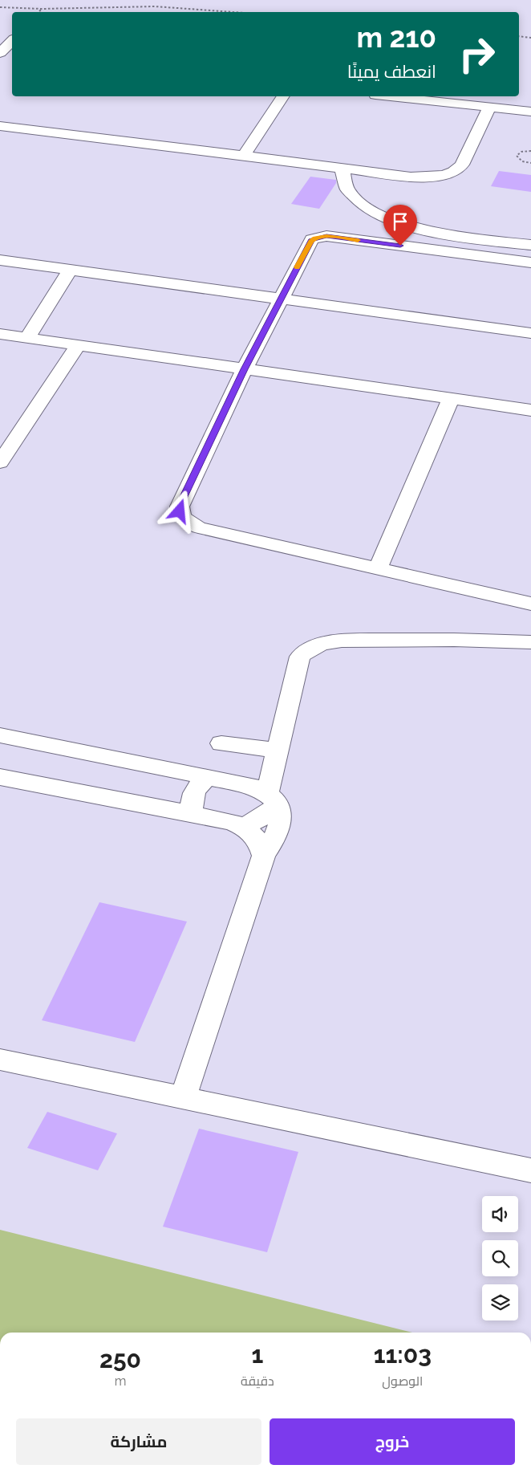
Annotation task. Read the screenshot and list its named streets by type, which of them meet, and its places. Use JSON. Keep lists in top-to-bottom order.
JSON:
{
  "page": {
    "turn": ["210 m", "انعطف يمينًا"],
    "eta": [
      "11:03",
      "الوصول",
      "1",
      "دقيقة",
      "250",
      "m"
    ],
    "buttons": ["خروج", "مشاركة"]
  }
}
